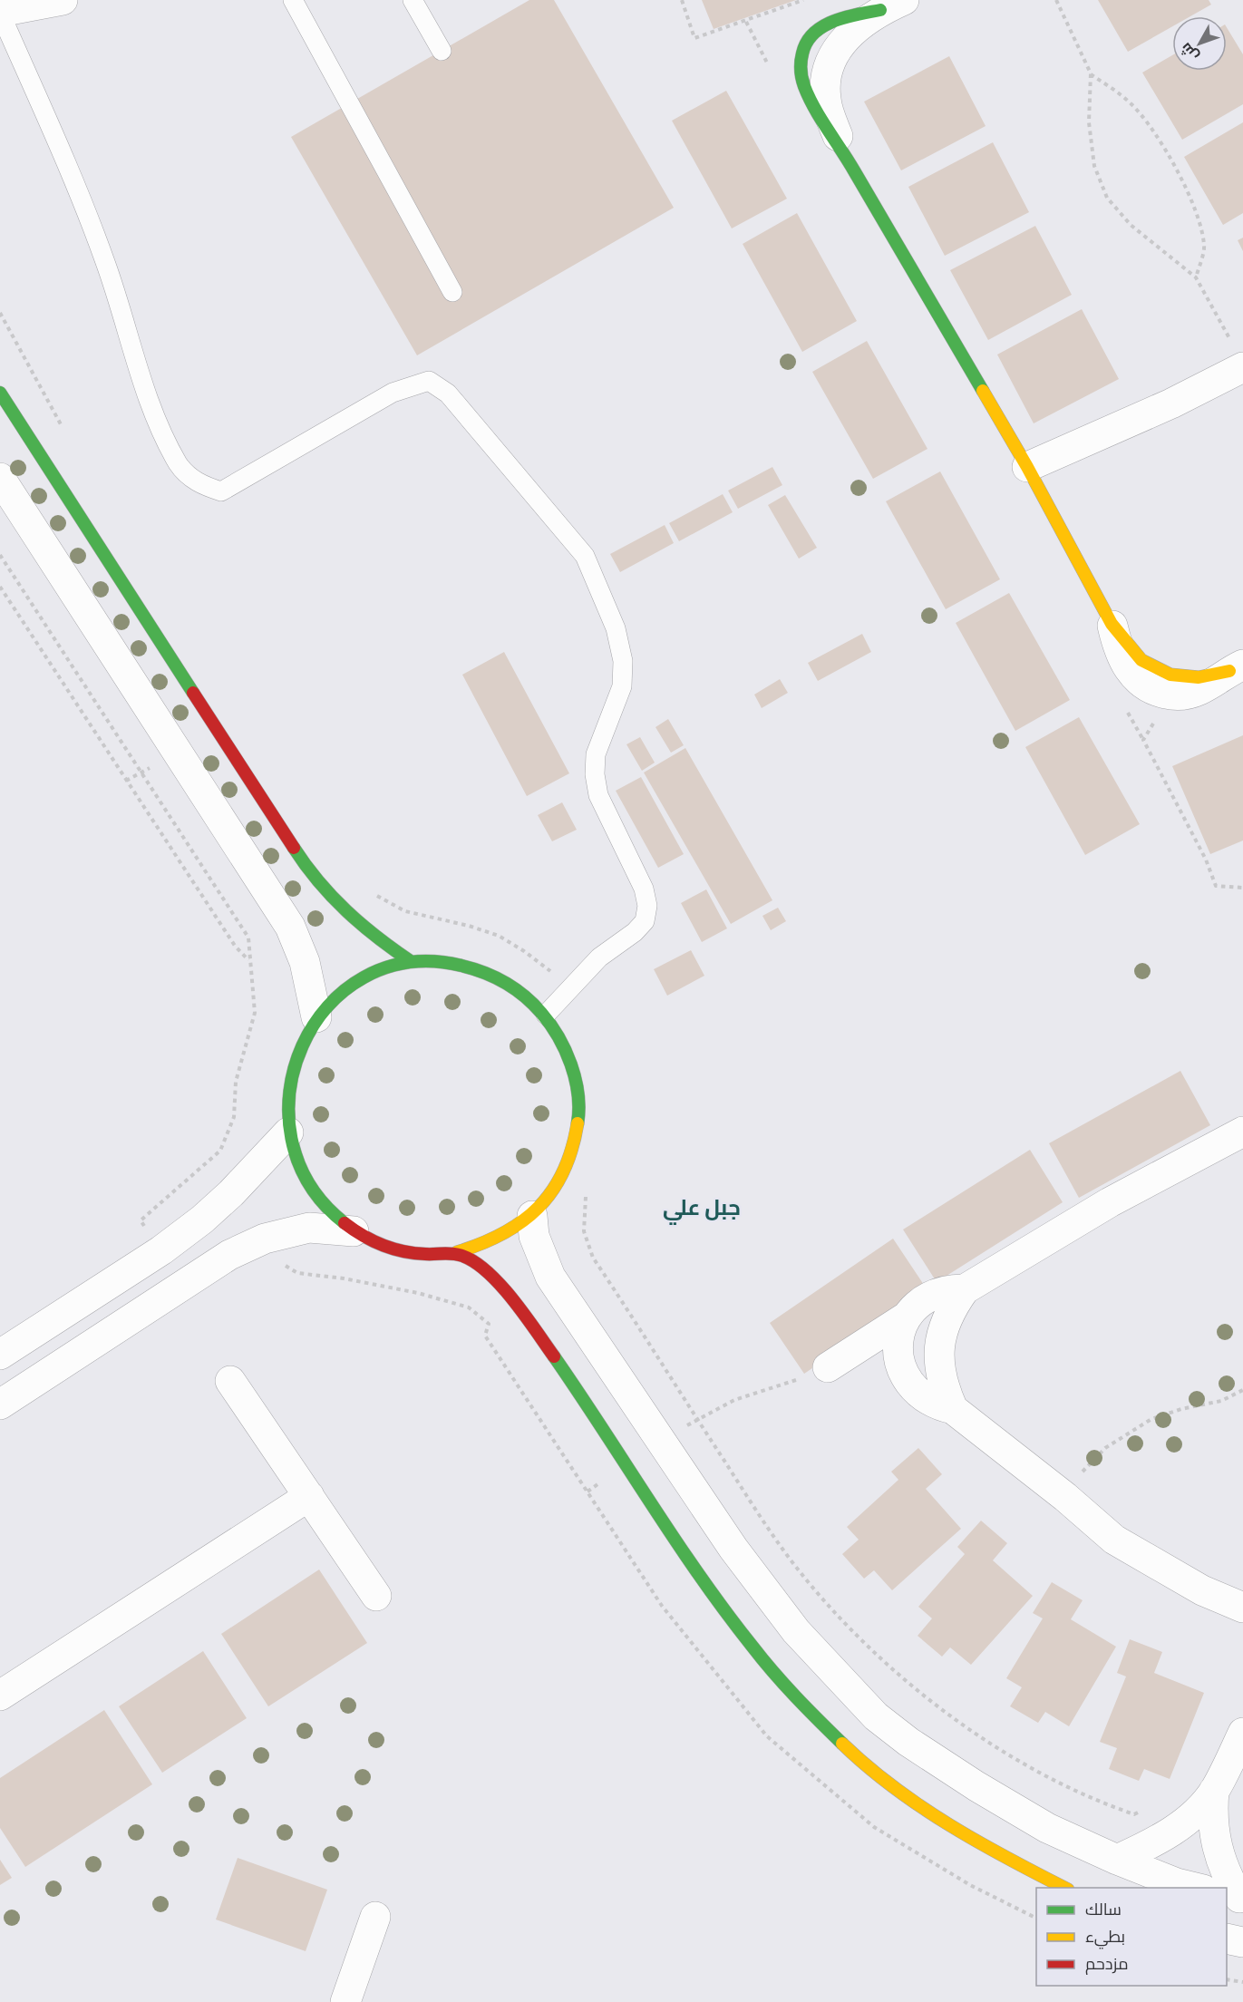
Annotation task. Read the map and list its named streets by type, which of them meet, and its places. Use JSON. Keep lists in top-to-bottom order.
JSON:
{
  "districts": ["جبل علي"],
  "legend": ["سالك", "بطيء", "مزدحم"],
  "north": "bottom left"
}
